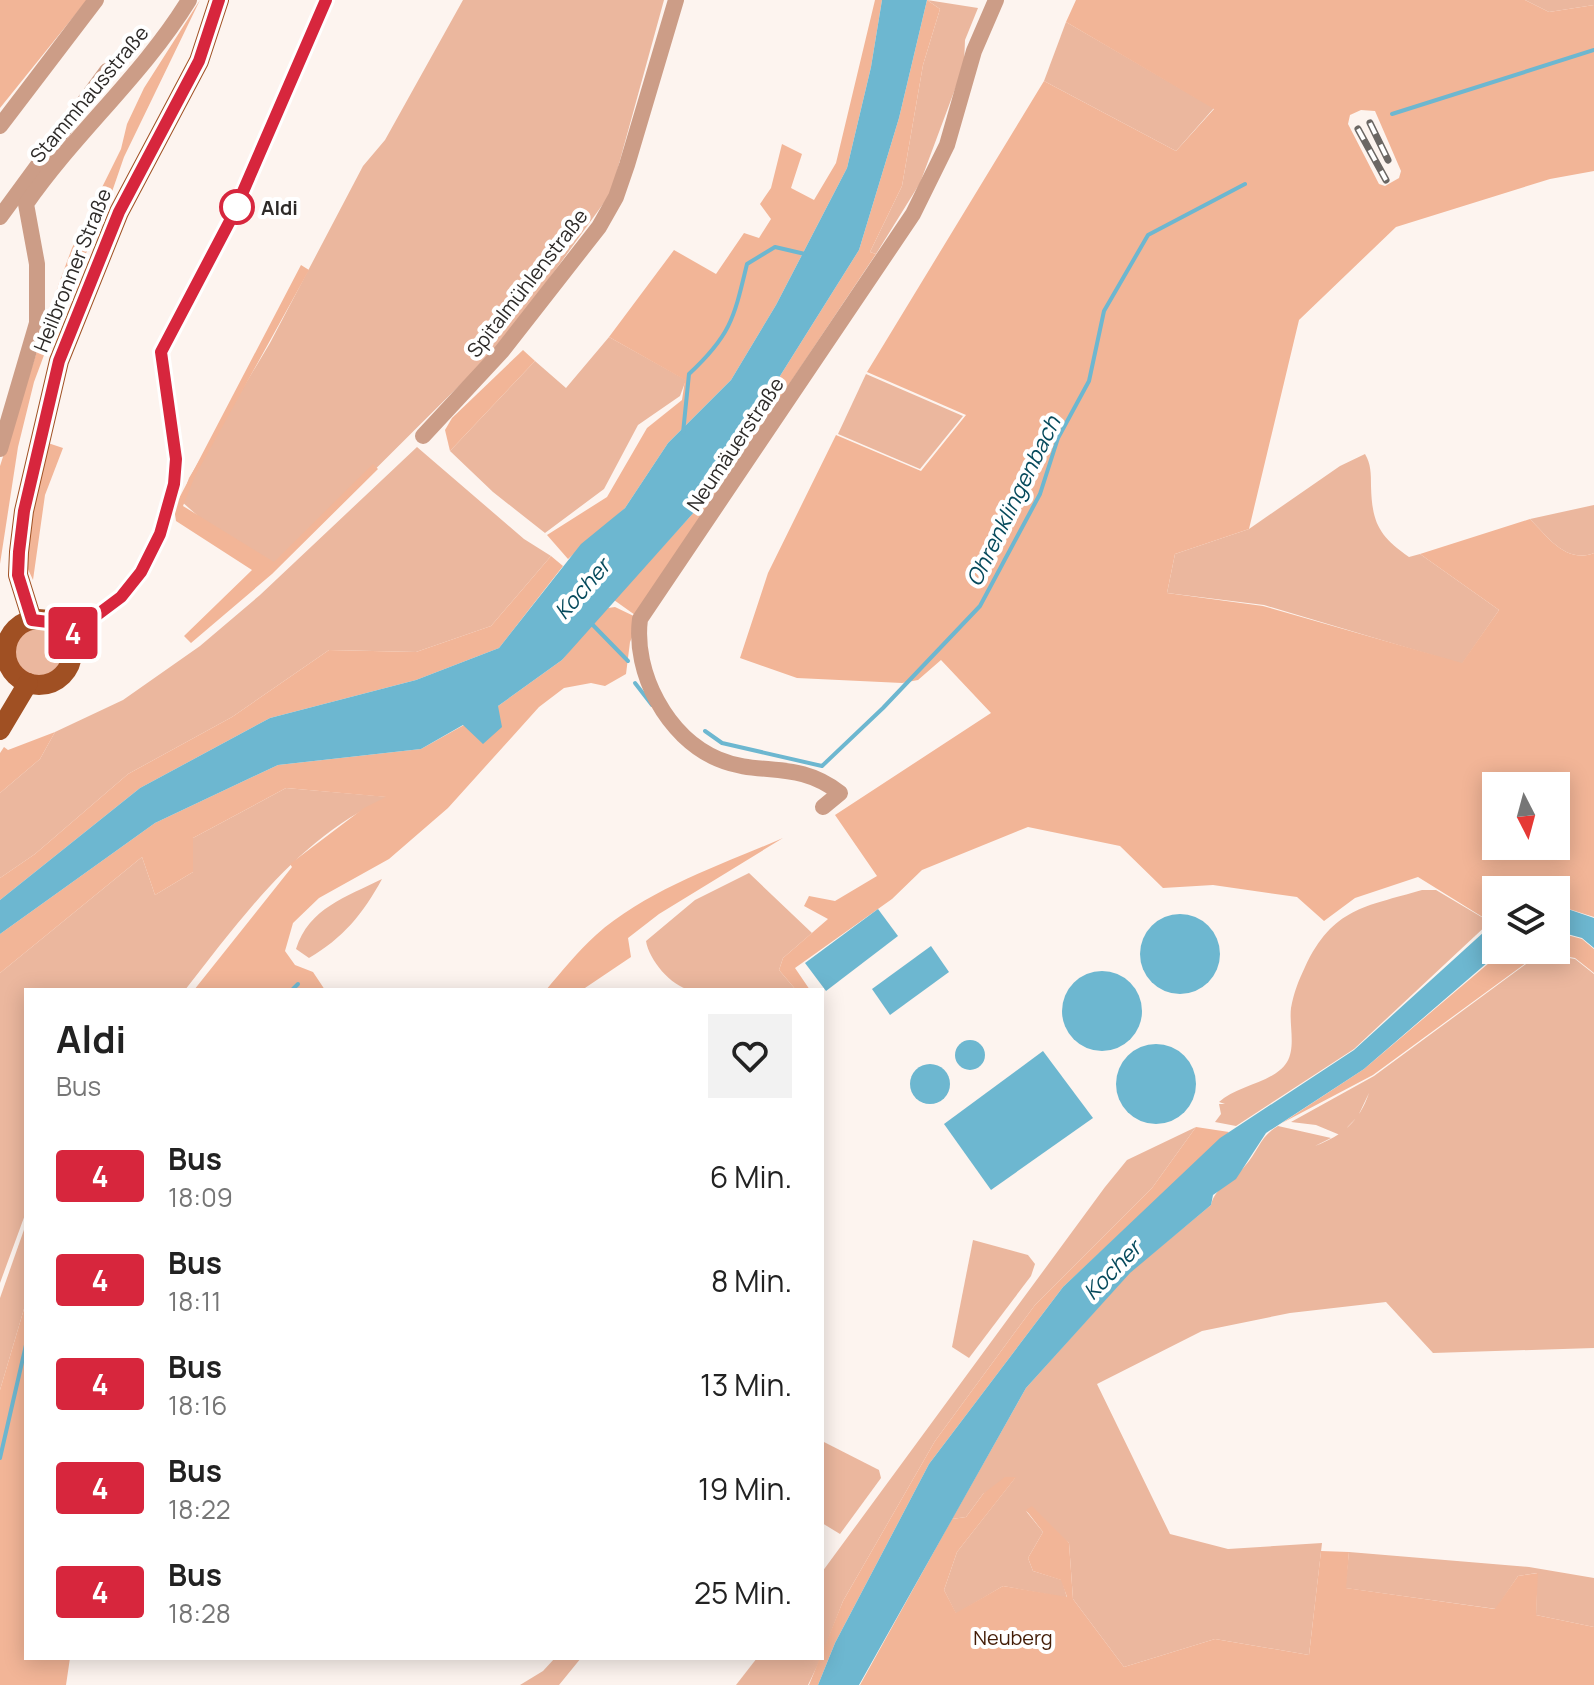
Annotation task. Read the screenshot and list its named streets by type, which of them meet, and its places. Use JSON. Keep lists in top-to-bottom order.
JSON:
{
  "streets": {
    "main road": ["Heilbronner Straße"],
    "street": ["Stammhausstraße", "Spitalmühlenstraße", "Neumäuerstraße"]
  },
  "water": ["Ohrenklingenbach", "Kocher"],
  "parks": ["Neuberg"],
  "places": ["Aldi"],
  "lines": ["bus line 4"],
  "north": "bottom",
  "page": {
    "on_map": "4",
    "heading": ["Aldi", "Bus"],
    "list": [
      {
        "mark": "4",
        "name": "Bus",
        "note": "18:09",
        "value": "6 Min."
      },
      {
        "mark": "4",
        "name": "Bus",
        "note": "18:11",
        "value": "8 Min."
      },
      {
        "mark": "4",
        "name": "Bus",
        "note": "18:16",
        "value": "13 Min."
      },
      {
        "mark": "4",
        "name": "Bus",
        "note": "18:22",
        "value": "19 Min."
      },
      {
        "mark": "4",
        "name": "Bus",
        "note": "18:28",
        "value": "25 Min."
      }
    ]
  }
}
